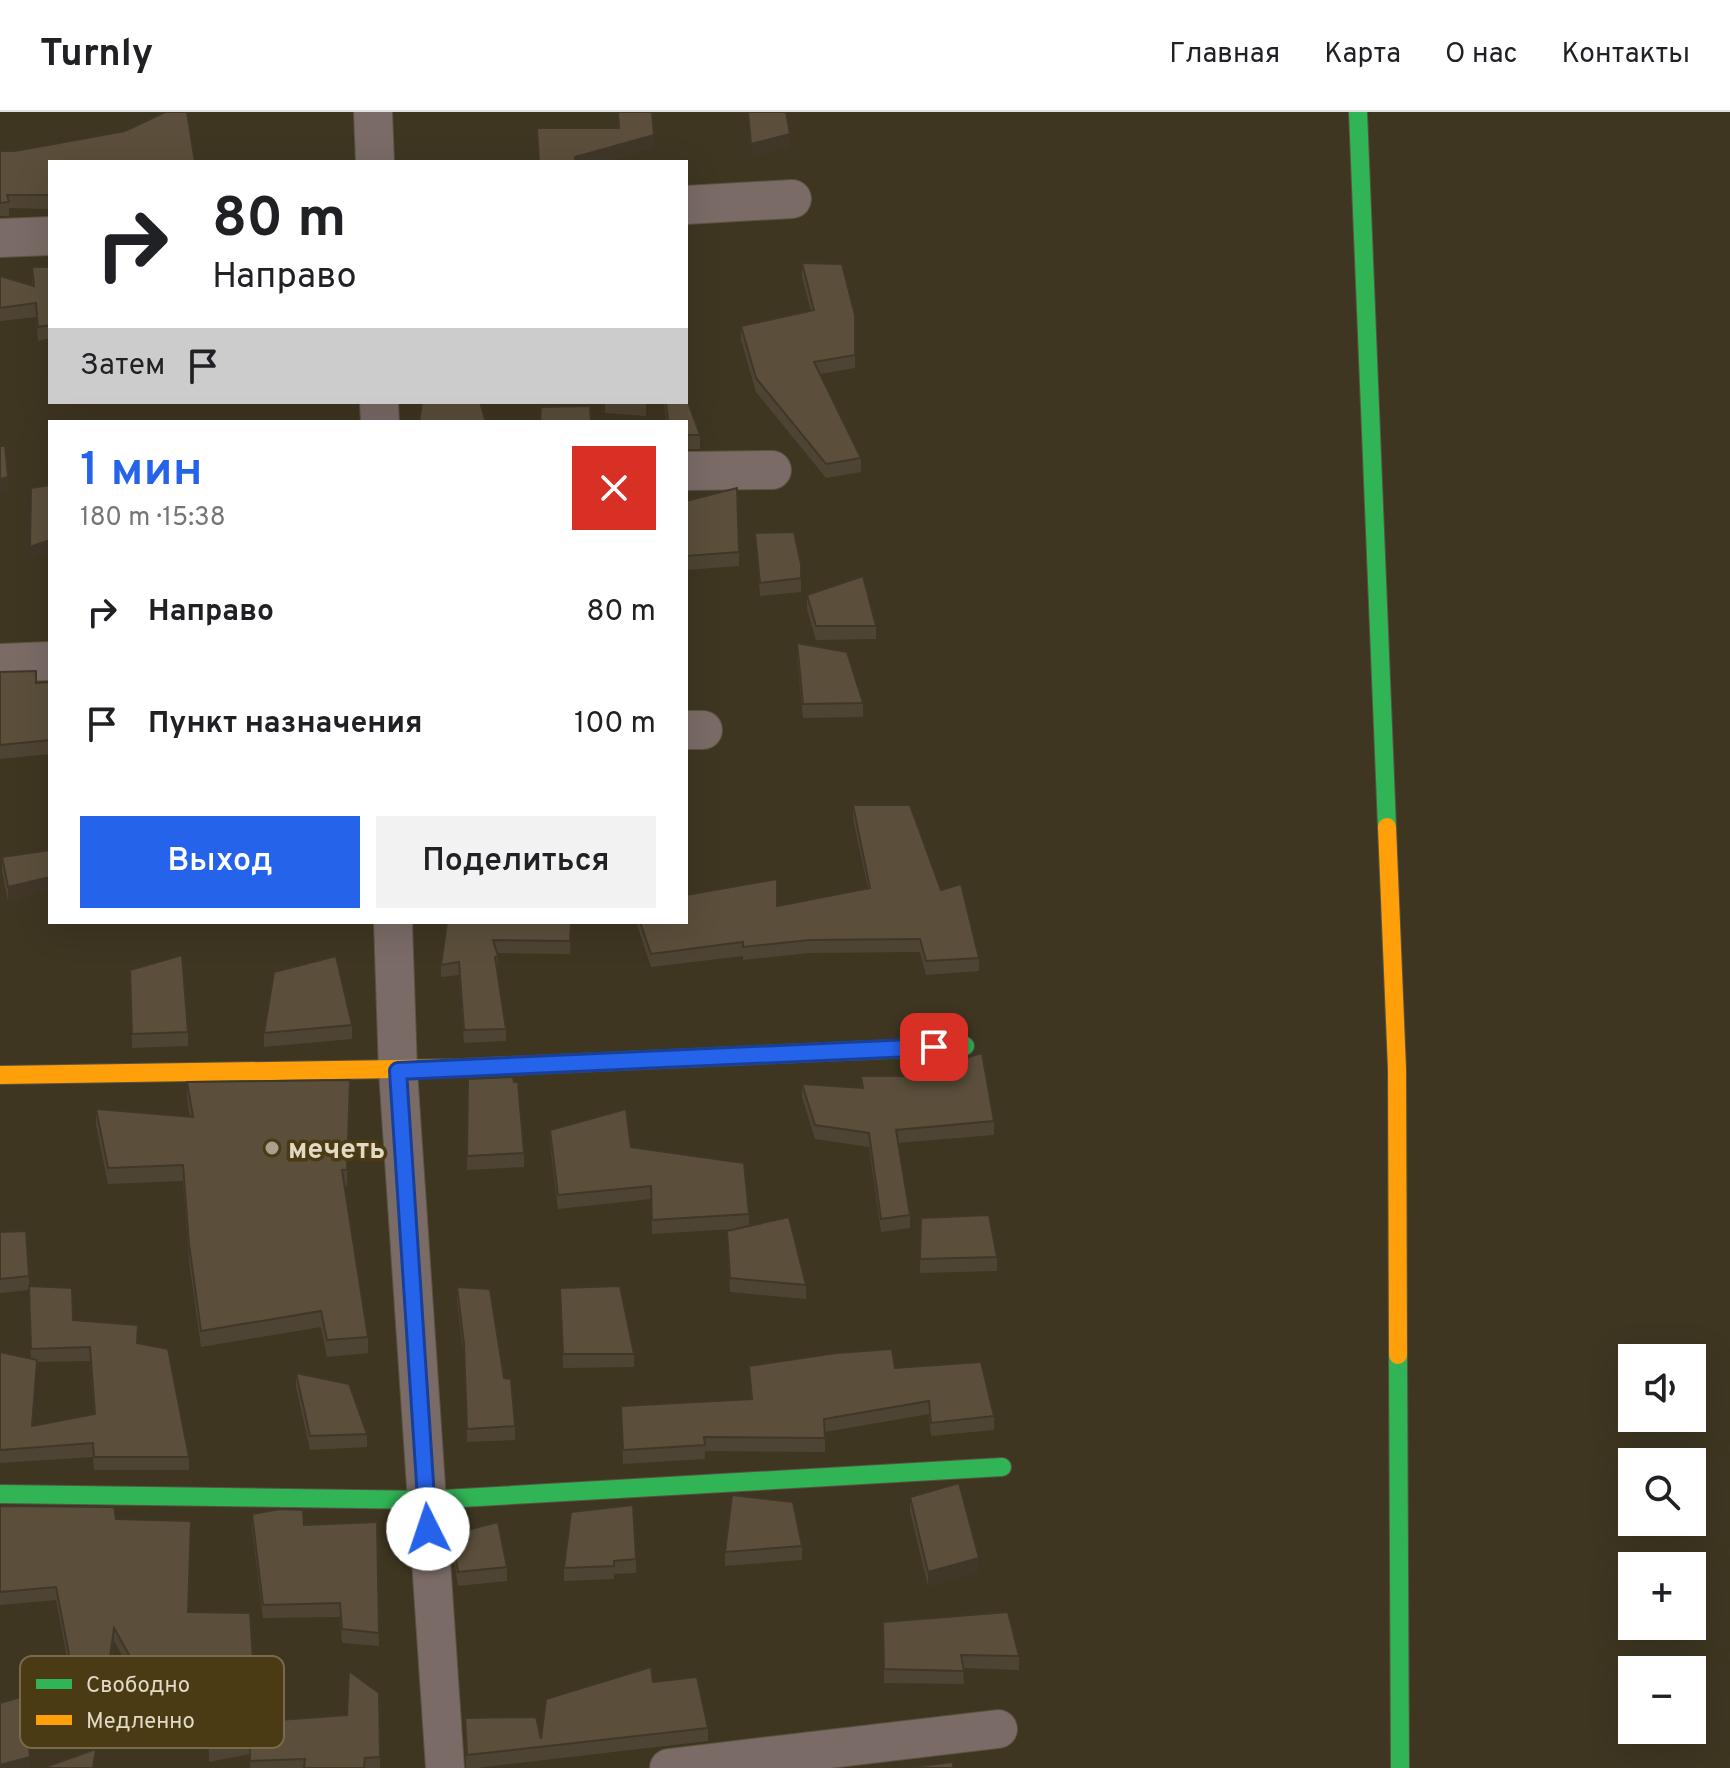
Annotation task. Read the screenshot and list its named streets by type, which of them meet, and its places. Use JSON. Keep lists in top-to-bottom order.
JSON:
{
  "places": ["мечеть"],
  "legend": ["Свободно", "Медленно"],
  "page": {
    "header": "Turnly",
    "nav": [
      "Главная",
      "Карта",
      "О нас",
      "Контакты"
    ],
    "turn": ["80 m", "Направо"],
    "then": "Затем",
    "heading": ["1 мин", "180 m · 15:38"],
    "list": [
      {
        "name": "Направо",
        "value": "80 m"
      },
      {
        "name": "Пункт назначения",
        "value": "100 m"
      }
    ],
    "buttons": ["Выход", "Поделиться"],
    "map_buttons": ["+", "−"]
  }
}
